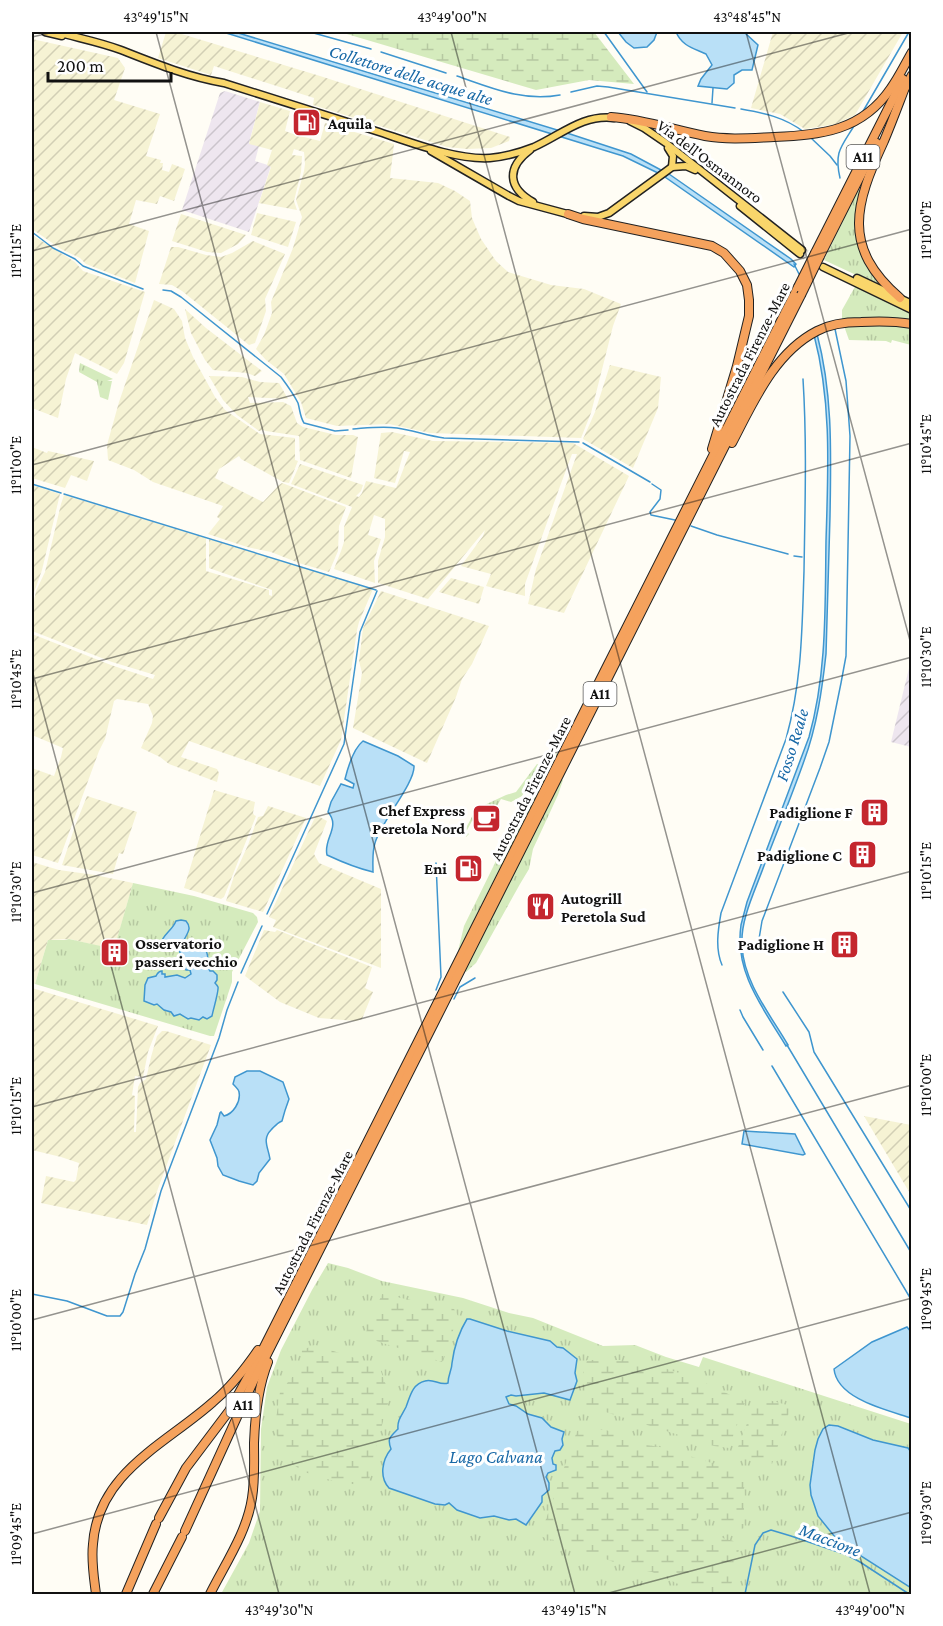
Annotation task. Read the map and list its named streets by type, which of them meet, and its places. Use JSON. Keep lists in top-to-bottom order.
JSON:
{
  "streets": {
    "highway": ["A11", "Autostrada Firenze-Mare"],
    "main road": ["Via dell'Osmannoro"]
  },
  "water": [
    "Collettore delle acque alte",
    "Fosso Reale",
    "Lago Calvana",
    "Maccione"
  ],
  "places": {
    "fuel station": ["Aquila", "Eni"],
    "building": [
      "Padiglione F",
      "Padiglione C",
      "Padiglione H",
      "Osservatorio passeri vecchio"
    ],
    "cafe": ["Chef Express Peretola Nord"],
    "restaurant": ["Autogrill Peretola Sud"]
  },
  "scale_bar": "200 m",
  "coordinates": [
    "43°49'15\"N",
    "43°49'00\"N",
    "43°48'45\"N",
    "11°11'00\"E",
    "11°11'15\"E",
    "11°10'45\"E",
    "11°10'30\"E",
    "11°10'15\"E",
    "11°10'00\"E",
    "11°09'45\"E",
    "11°09'30\"E",
    "43°49'30\"N"
  ]
}
